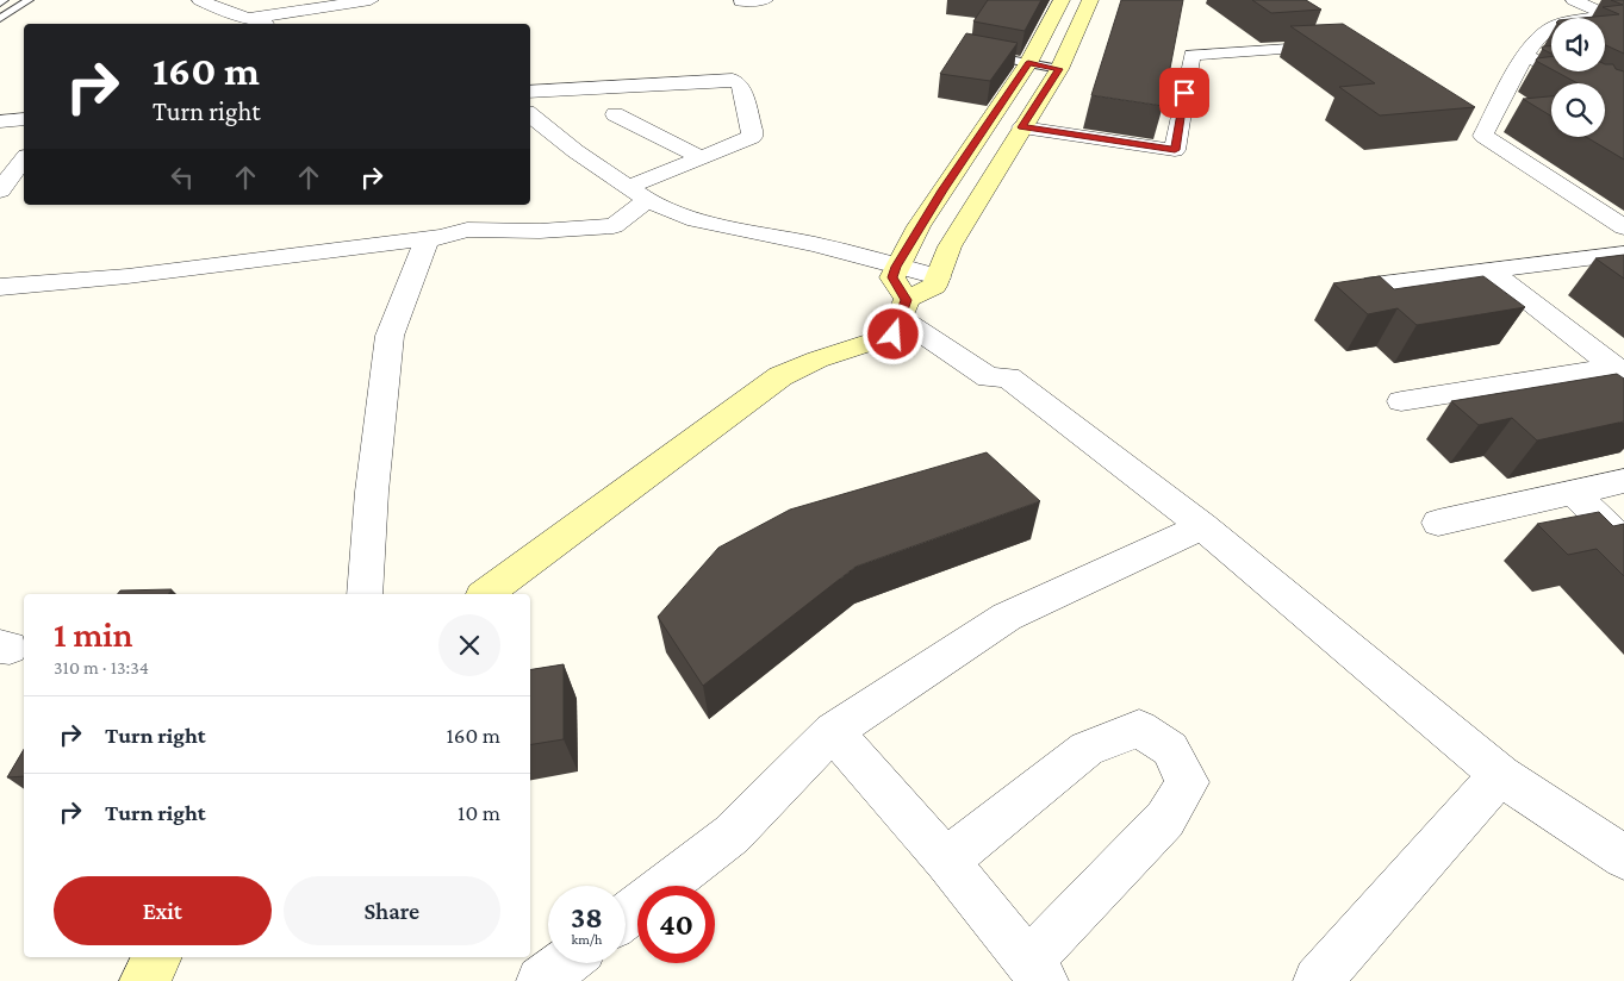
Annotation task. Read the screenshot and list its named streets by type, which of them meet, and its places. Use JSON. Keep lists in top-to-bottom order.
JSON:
{
  "page": {
    "turn": ["160 m", "Turn right"],
    "heading": ["1 min", "310 m · 13:34"],
    "list": [
      {
        "name": "Turn right",
        "value": "160 m"
      },
      {
        "name": "Turn right",
        "value": "10 m"
      }
    ],
    "buttons": ["Exit", "Share"],
    "speed": "38 km/h",
    "limit": "40"
  }
}
